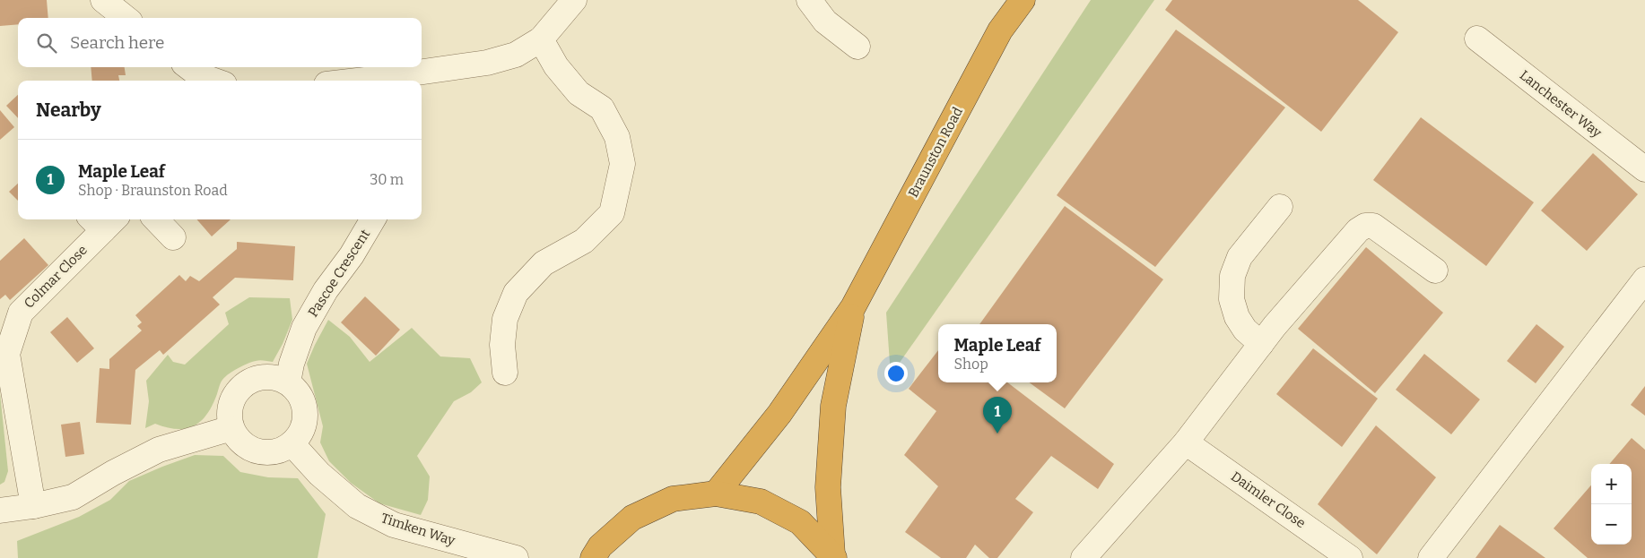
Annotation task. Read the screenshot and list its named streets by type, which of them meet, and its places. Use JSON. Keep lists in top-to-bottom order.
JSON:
{
  "streets": {
    "highway": ["Braunston Road"],
    "street": [
      "Lanchester Way",
      "Pascoe Crescent",
      "Colmar Close",
      "Daimler Close",
      "Timken Way"
    ]
  },
  "crossings": [
    ["Pascoe Crescent", "Timken Way"]
  ],
  "page": {
    "search": "Search here",
    "heading": "Nearby",
    "list": [
      {
        "mark": "1",
        "name": "Maple Leaf",
        "note": "Shop · Braunston Road",
        "value": "30 m"
      }
    ],
    "popup": ["Maple Leaf", "Shop"],
    "pins": "1",
    "map_buttons": ["+", "−"]
  }
}
